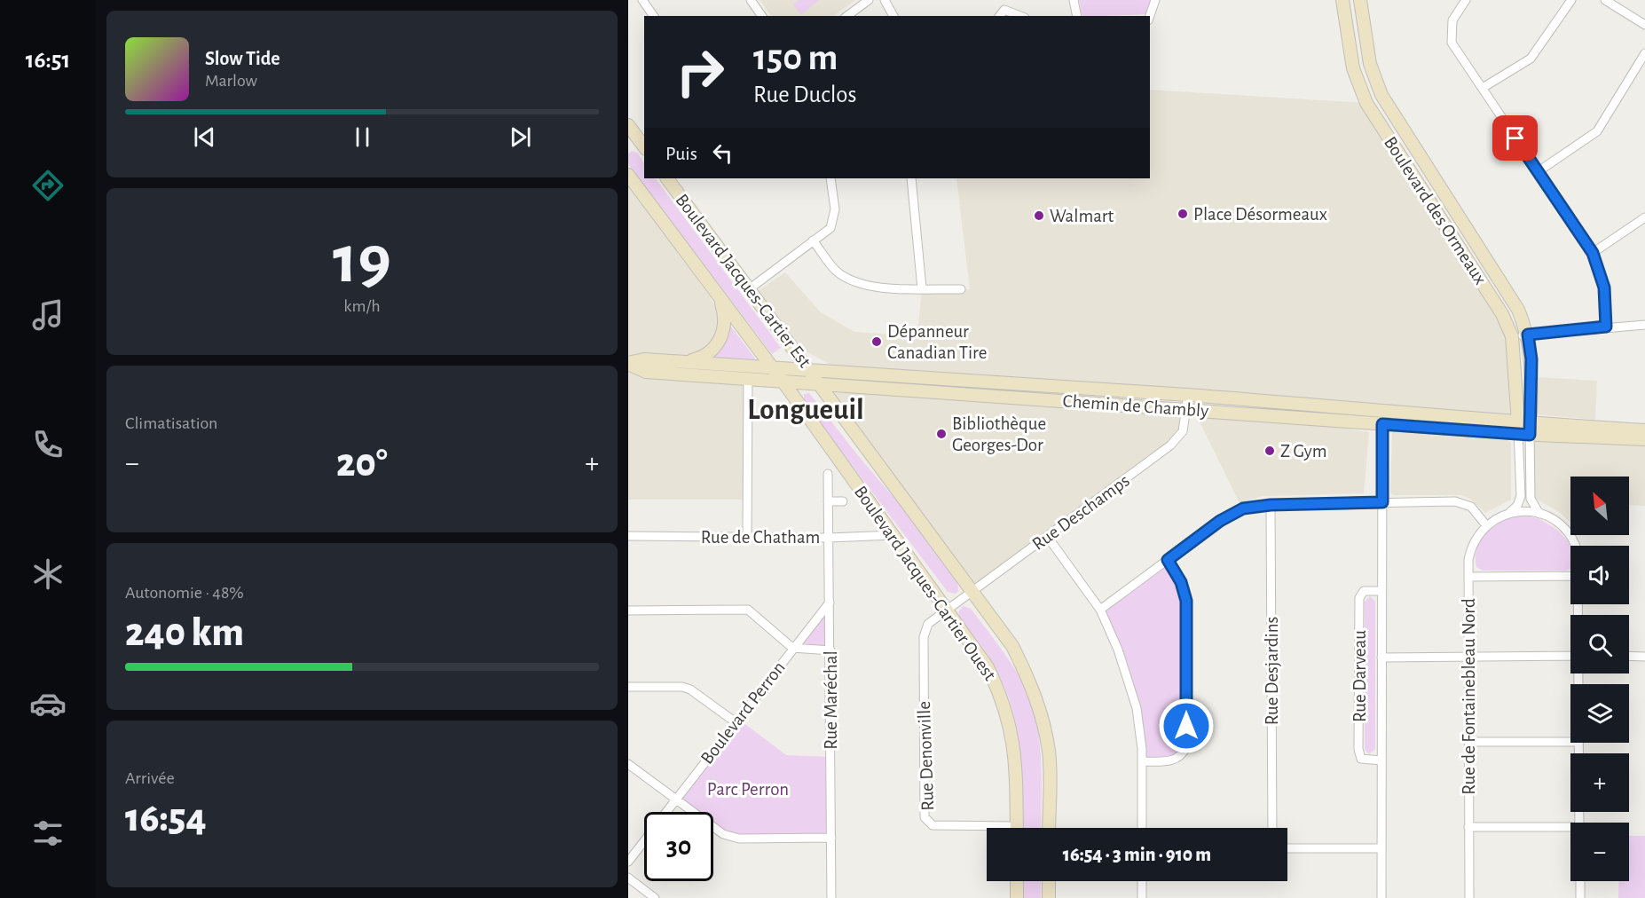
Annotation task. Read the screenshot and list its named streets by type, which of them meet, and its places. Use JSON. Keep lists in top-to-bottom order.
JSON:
{
  "streets": {
    "main road": [
      "Boulevard des Ormeaux",
      "Boulevard Jacques-Cartier Est",
      "Chemin de Chambly",
      "Boulevard Jacques-Cartier Ouest"
    ],
    "street": [
      "Rue Deschamps",
      "Rue de Chatham",
      "Rue Desjardins",
      "Rue Darveau",
      "Rue de Fontainebleau Nord",
      "Rue Maréchal",
      "Boulevard Perron",
      "Rue Denonville"
    ]
  },
  "crossings": [
    ["Boulevard des Ormeaux", "Chemin de Chambly"],
    ["Boulevard Jacques-Cartier Est", "Chemin de Chambly"],
    ["Boulevard Jacques-Cartier Est", "Boulevard Jacques-Cartier Ouest"],
    ["Chemin de Chambly", "Rue Deschamps"],
    ["Chemin de Chambly", "Boulevard Jacques-Cartier Ouest"],
    ["Chemin de Chambly", "Rue Darveau"],
    ["Rue Deschamps", "Boulevard Jacques-Cartier Ouest"],
    ["Rue Deschamps", "Rue Denonville"],
    ["Rue de Chatham", "Boulevard Jacques-Cartier Ouest"],
    ["Rue de Chatham", "Rue Maréchal"],
    ["Boulevard Jacques-Cartier Ouest", "Rue Denonville"],
    ["Rue Maréchal", "Boulevard Perron"]
  ],
  "districts": ["Longueuil"],
  "parks": ["Parc Perron"],
  "places": [
    "Place Désormeaux",
    "Walmart",
    "Dépanneur Canadian Tire",
    "Bibliothèque Georges-Dor",
    "Z Gym"
  ],
  "north": "top left",
  "page": {
    "tabs": "16:51",
    "turn": ["150 m", "Rue Duclos"],
    "song": ["Slow Tide", "Marlow"],
    "then": "Puis",
    "tile": [
      ["19", "km/h"],
      "Climatisation",
      ["Autonomie · 48%", "240 km"],
      ["Arrivée", "16:54"]
    ],
    "heat": ["−", "20°", "+"],
    "map_buttons": ["+", "−"],
    "limit": "30",
    "trip": "16:54 · 3 min · 910 m"
  }
}
